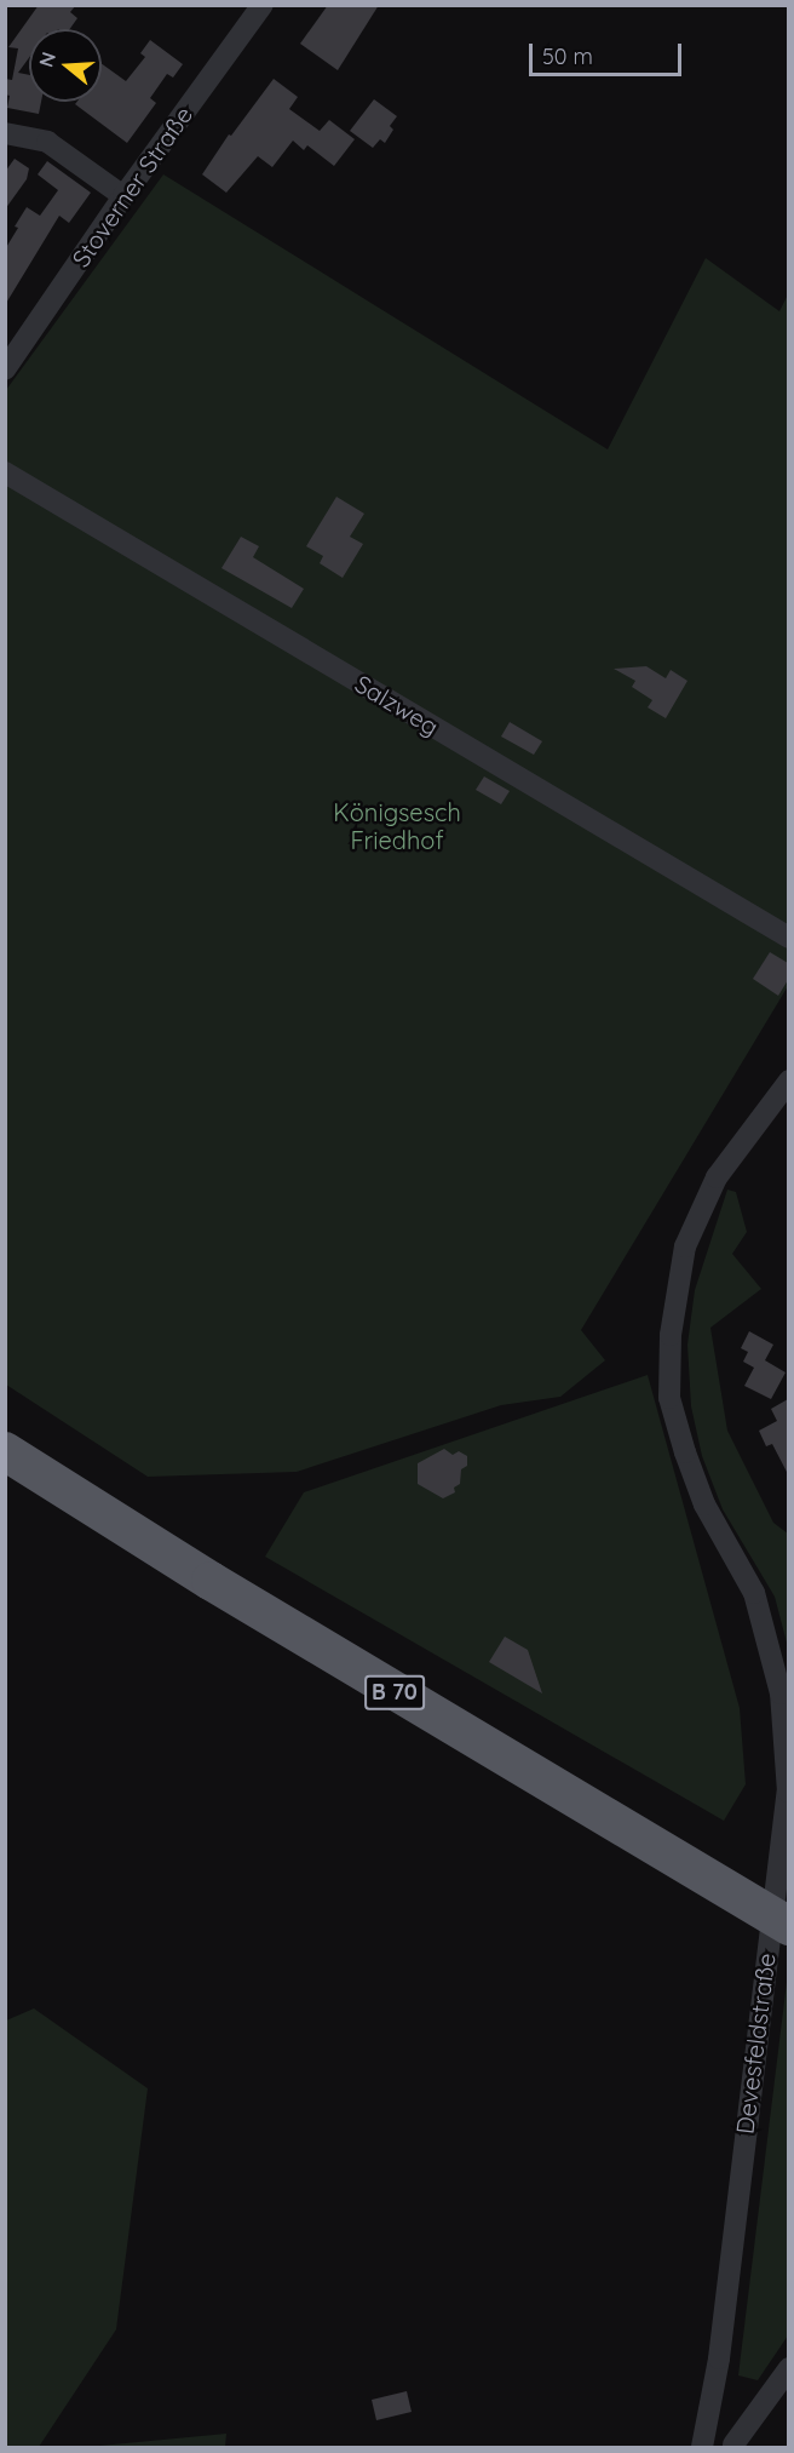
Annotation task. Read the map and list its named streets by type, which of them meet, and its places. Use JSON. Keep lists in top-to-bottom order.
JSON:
{
  "streets": {
    "highway": ["B 70"],
    "street": ["Stoverner Straße", "Salzweg", "Devesfeldstraße"]
  },
  "parks": ["Königsesch Friedhof"],
  "scale_bar": "50 m",
  "north": "left"
}
